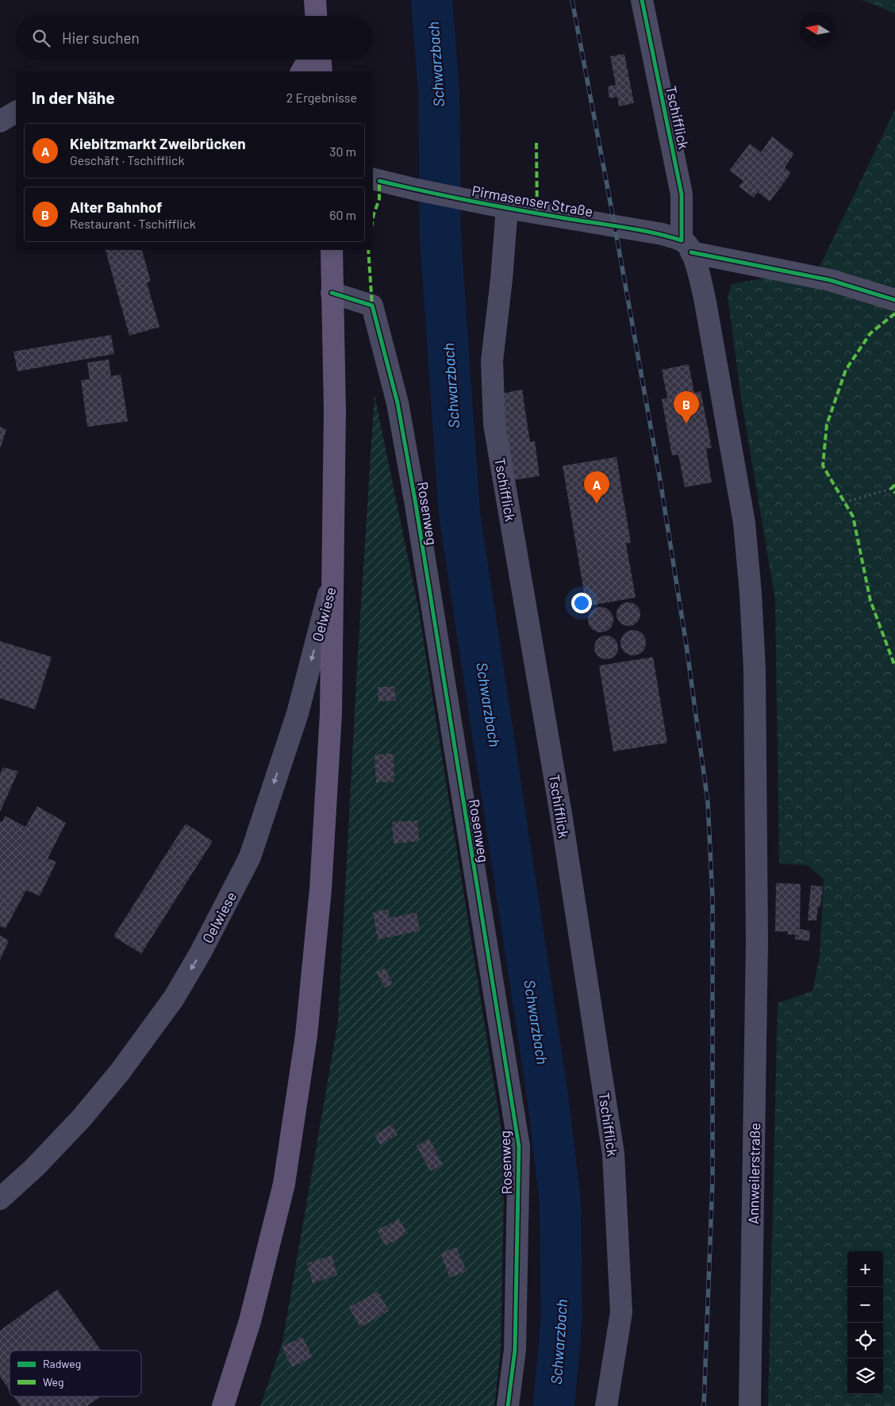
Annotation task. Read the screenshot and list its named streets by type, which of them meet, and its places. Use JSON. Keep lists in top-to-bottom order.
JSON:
{
  "streets": {
    "street": [
      "Tschifflick",
      "Pirmasenser Straße",
      "Rosenweg",
      "Oelwiese",
      "Annweilerstraße"
    ]
  },
  "crossings": [
    ["Tschifflick", "Pirmasenser Straße"],
    ["Tschifflick", "Annweilerstraße"]
  ],
  "one_way": ["Oelwiese"],
  "water": ["Schwarzbach"],
  "legend": ["Radweg", "Weg"],
  "north": "left",
  "page": {
    "search": "Hier suchen",
    "heading": ["In der Nähe", "2 Ergebnisse"],
    "list": [
      {
        "mark": "A",
        "name": "Kiebitzmarkt Zweibrücken",
        "note": "Geschäft · Tschifflick",
        "value": "30 m"
      },
      {
        "mark": "B",
        "name": "Alter Bahnhof",
        "note": "Restaurant · Tschifflick",
        "value": "60 m"
      }
    ],
    "pins": ["B", "A"],
    "map_buttons": ["+", "−"]
  }
}
